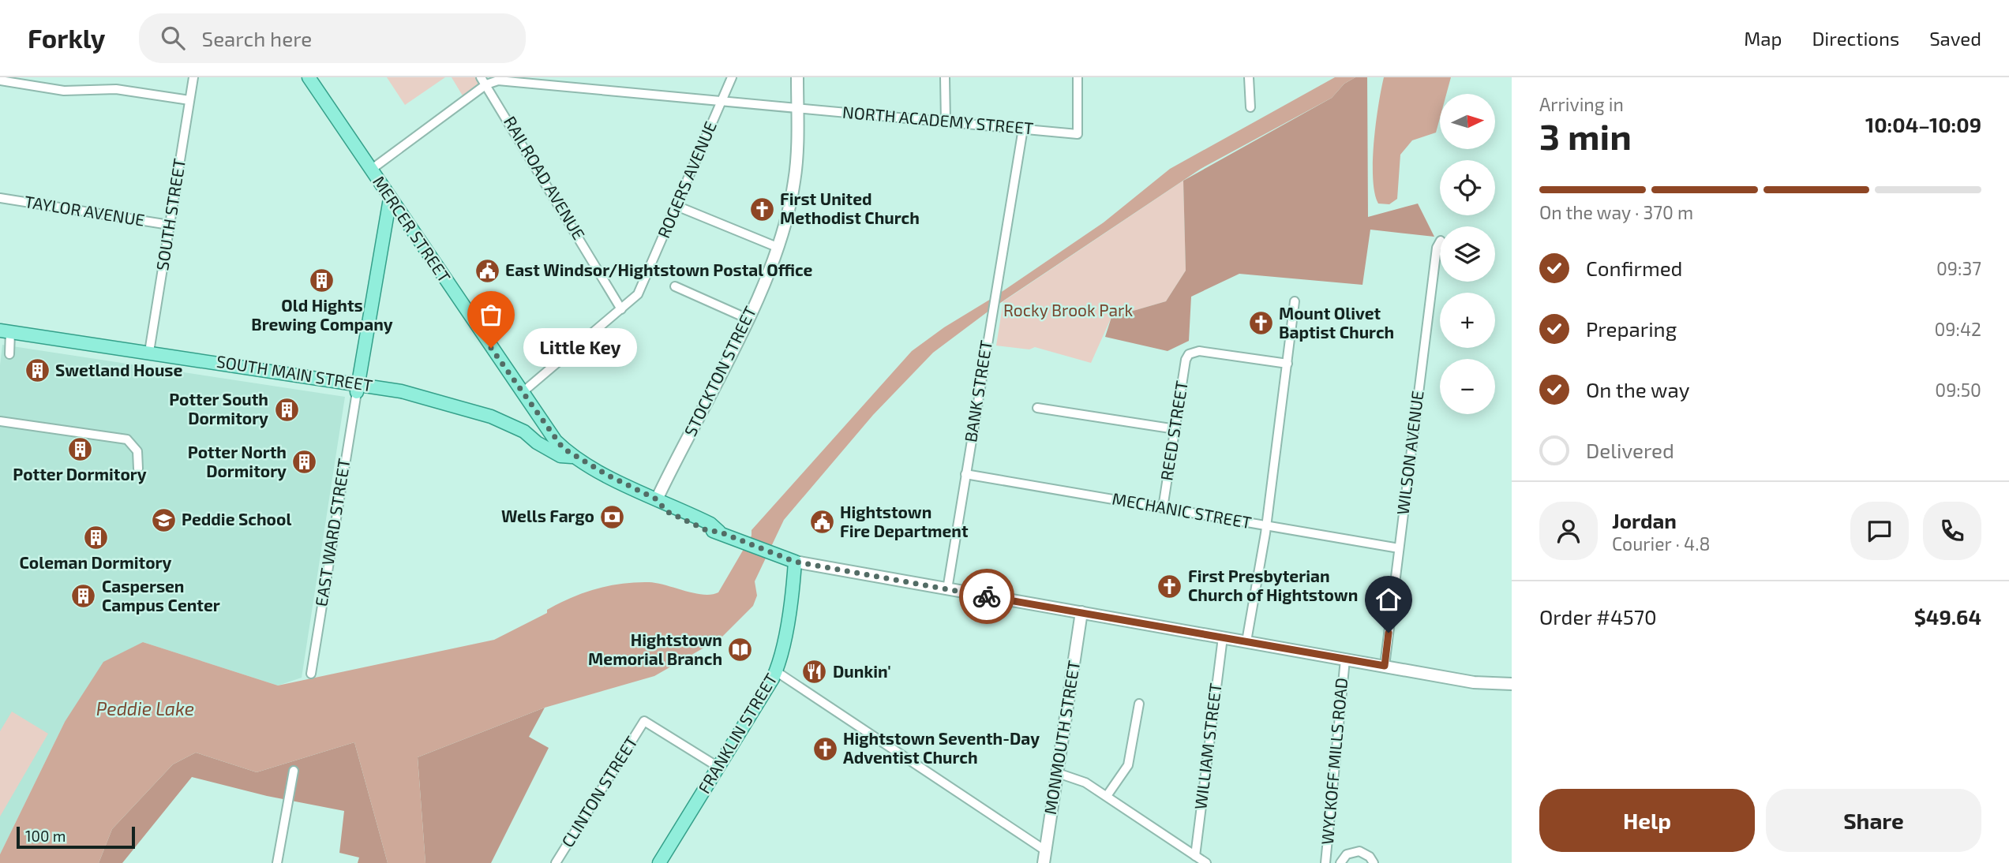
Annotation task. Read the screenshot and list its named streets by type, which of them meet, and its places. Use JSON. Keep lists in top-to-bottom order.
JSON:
{
  "streets": {
    "main road": ["MERCER STREET", "SOUTH MAIN STREET", "FRANKLIN STREET"],
    "street": [
      "NORTH ACADEMY STREET",
      "RAILROAD AVENUE",
      "ROGERS AVENUE",
      "TAYLOR AVENUE",
      "SOUTH STREET",
      "STOCKTON STREET",
      "BANK STREET",
      "REED STREET",
      "WILSON AVENUE",
      "MECHANIC STREET",
      "EAST WARD STREET",
      "MONMOUTH STREET",
      "WILLIAM STREET",
      "WYCKOFF MILLS ROAD",
      "CLINTON STREET"
    ]
  },
  "crossings": [
    ["NORTH ACADEMY STREET", "RAILROAD AVENUE"],
    ["NORTH ACADEMY STREET", "ROGERS AVENUE"],
    ["NORTH ACADEMY STREET", "STOCKTON STREET"],
    ["NORTH ACADEMY STREET", "BANK STREET"],
    ["RAILROAD AVENUE", "ROGERS AVENUE"],
    ["ROGERS AVENUE", "MERCER STREET"],
    ["TAYLOR AVENUE", "SOUTH STREET"],
    ["SOUTH STREET", "SOUTH MAIN STREET"],
    ["MERCER STREET", "SOUTH MAIN STREET"],
    ["SOUTH MAIN STREET", "EAST WARD STREET"],
    ["BANK STREET", "MECHANIC STREET"],
    ["REED STREET", "MECHANIC STREET"],
    ["WILSON AVENUE", "MECHANIC STREET"],
    ["FRANKLIN STREET", "CLINTON STREET"]
  ],
  "water": ["Peddie Lake"],
  "parks": ["Rocky Brook Park"],
  "places": {
    "church": [
      "First United Methodist Church",
      "Mount Olivet Baptist Church",
      "First Presbyterian Church of Hightstown",
      "Hightstown Seventh-Day Adventist Church"
    ],
    "public building": ["East Windsor/Hightstown Postal Office", "Hightstown Fire Department"],
    "building": [
      "Old Hights Brewing Company",
      "Swetland House",
      "Potter South Dormitory",
      "Potter Dormitory",
      "Potter North Dormitory",
      "Coleman Dormitory",
      "Caspersen Campus Center"
    ],
    "other": ["Little Key"],
    "bank": ["Wells Fargo"],
    "school or university": ["Peddie School"],
    "library": ["Hightstown Memorial Branch"],
    "restaurant": ["Dunkin'"]
  },
  "scale_bar": "100 m",
  "north": "right",
  "page": {
    "header": "Forkly",
    "search": "Search here",
    "nav": ["Map", "Directions", "Saved"],
    "heading": ["3 min", "Arriving in", "10:04–10:09"],
    "panel": [
      "Jordan",
      "Courier · 4.8",
      "Order #4570",
      "$49.64"
    ],
    "map_buttons": ["+", "−"],
    "bar": "On the way · 370 m",
    "list": [
      ["Confirmed", "09:37"],
      ["Preparing", "09:42"],
      ["On the way", "09:50"],
      "Delivered"
    ],
    "bubble": "Little Key",
    "buttons": ["Help", "Share"],
    "scale": "100 m"
  }
}
